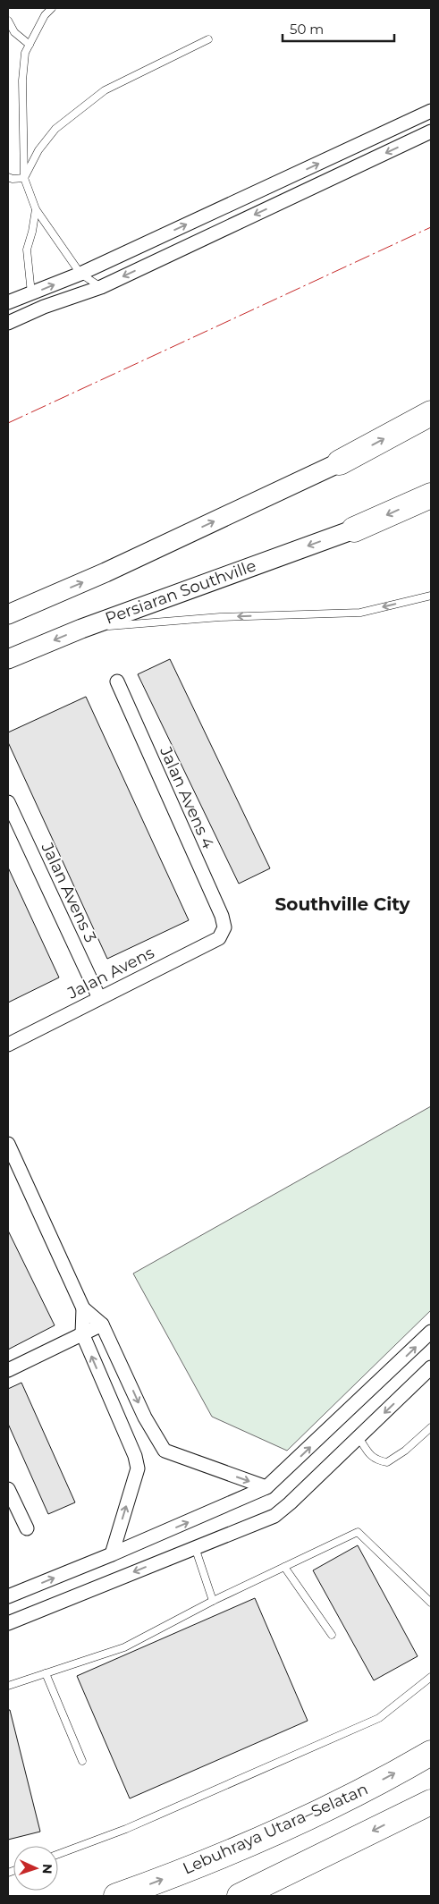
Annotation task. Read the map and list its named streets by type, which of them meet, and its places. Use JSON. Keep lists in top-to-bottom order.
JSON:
{
  "streets": {
    "highway": ["Lebuhraya Utara–Selatan"],
    "main road": ["Persiaran Southville"],
    "street": ["Jalan Avens 4", "Jalan Avens 3", "Jalan Avens"]
  },
  "crossings": [
    ["Jalan Avens 4", "Jalan Avens"],
    ["Jalan Avens 3", "Jalan Avens"]
  ],
  "districts": ["Southville City"],
  "scale_bar": "50 m",
  "north": "right"
}
